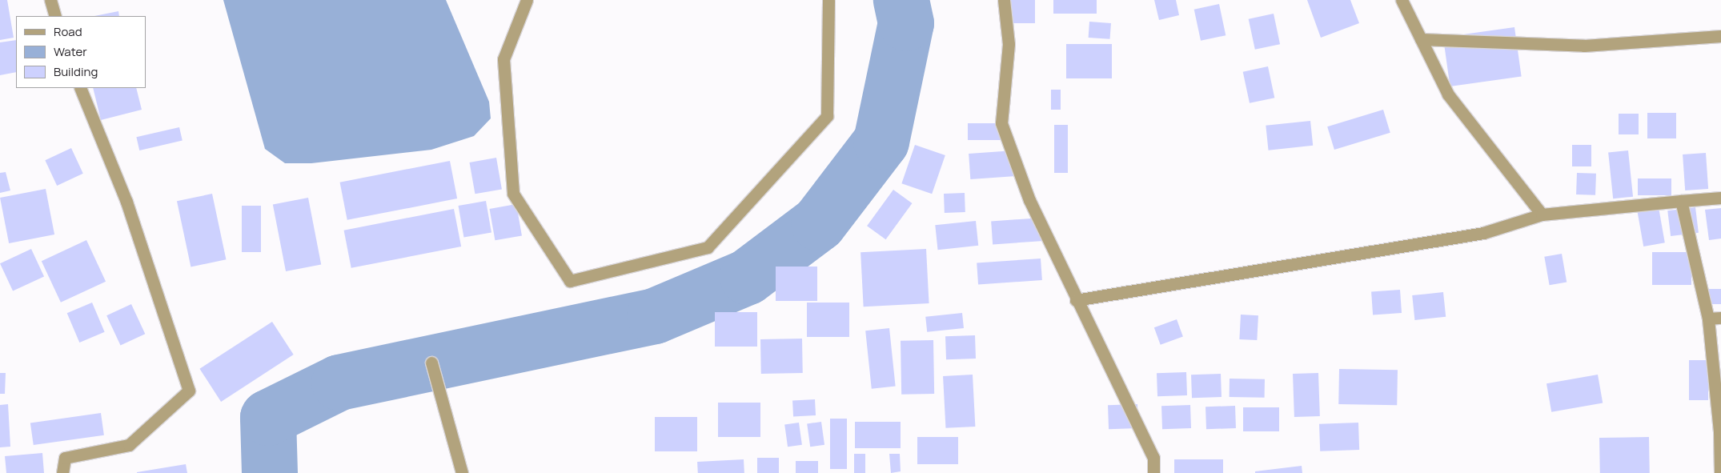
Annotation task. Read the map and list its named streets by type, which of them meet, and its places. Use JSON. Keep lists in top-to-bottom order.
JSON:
{
  "legend": ["Road", "Water", "Building"]
}
